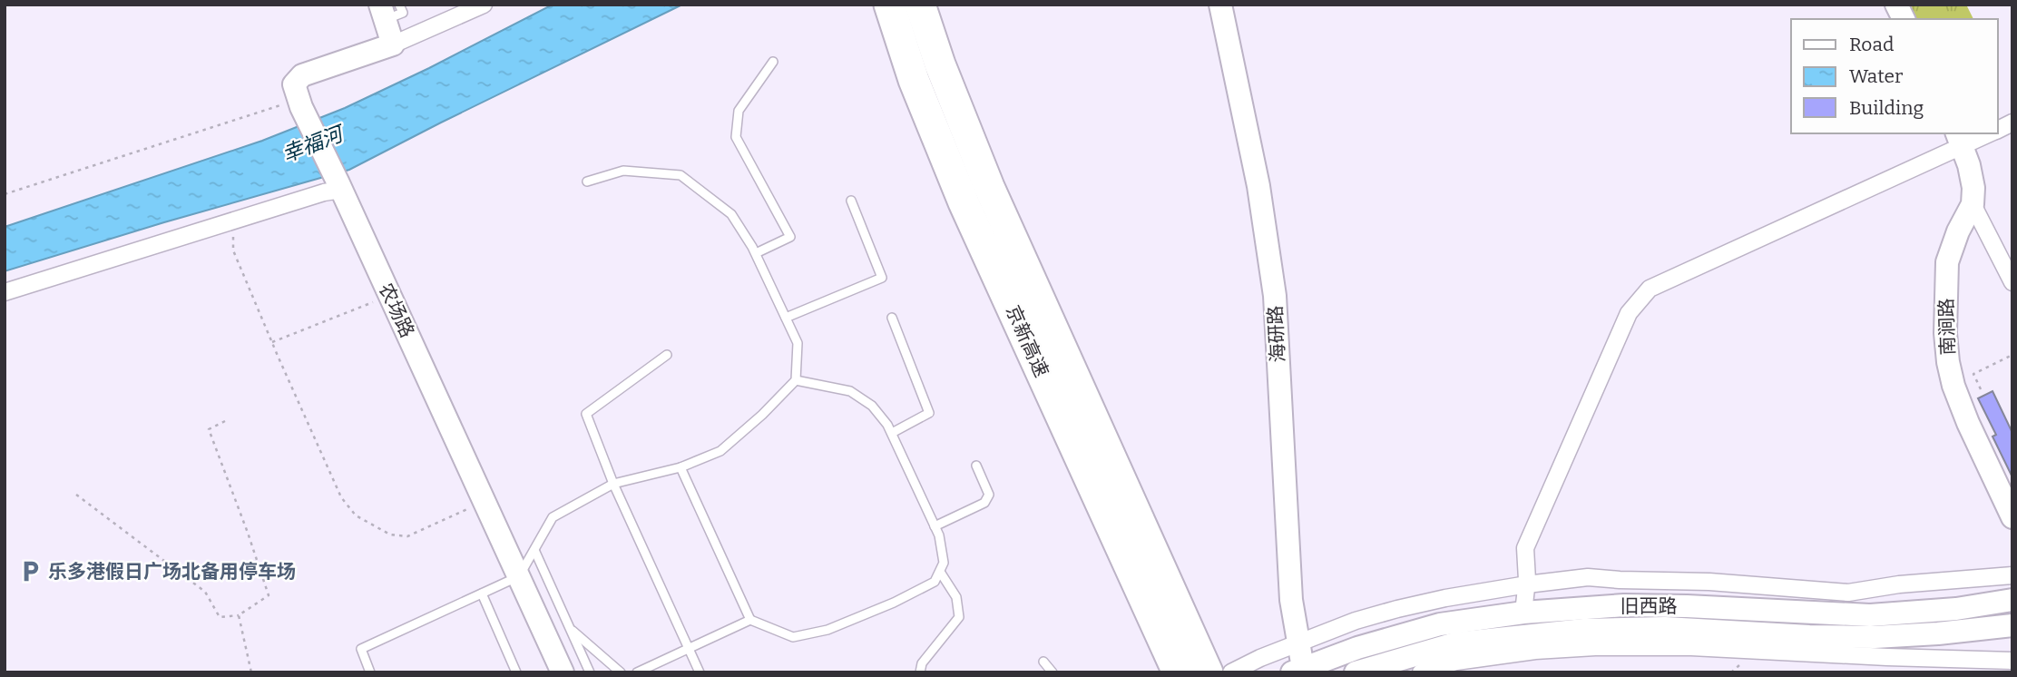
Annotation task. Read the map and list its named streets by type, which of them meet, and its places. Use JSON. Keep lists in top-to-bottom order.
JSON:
{
  "streets": {
    "highway": ["京新高速"],
    "main road": [
      "农场路",
      "南涧路",
      "海研路",
      "旧西路"
    ]
  },
  "crossings": [
    ["海研路", "旧西路"]
  ],
  "water": ["幸福河"],
  "places": {
    "parking": ["乐多港假日广场北备用停车场"]
  },
  "legend": ["Road", "Water", "Building"]
}
